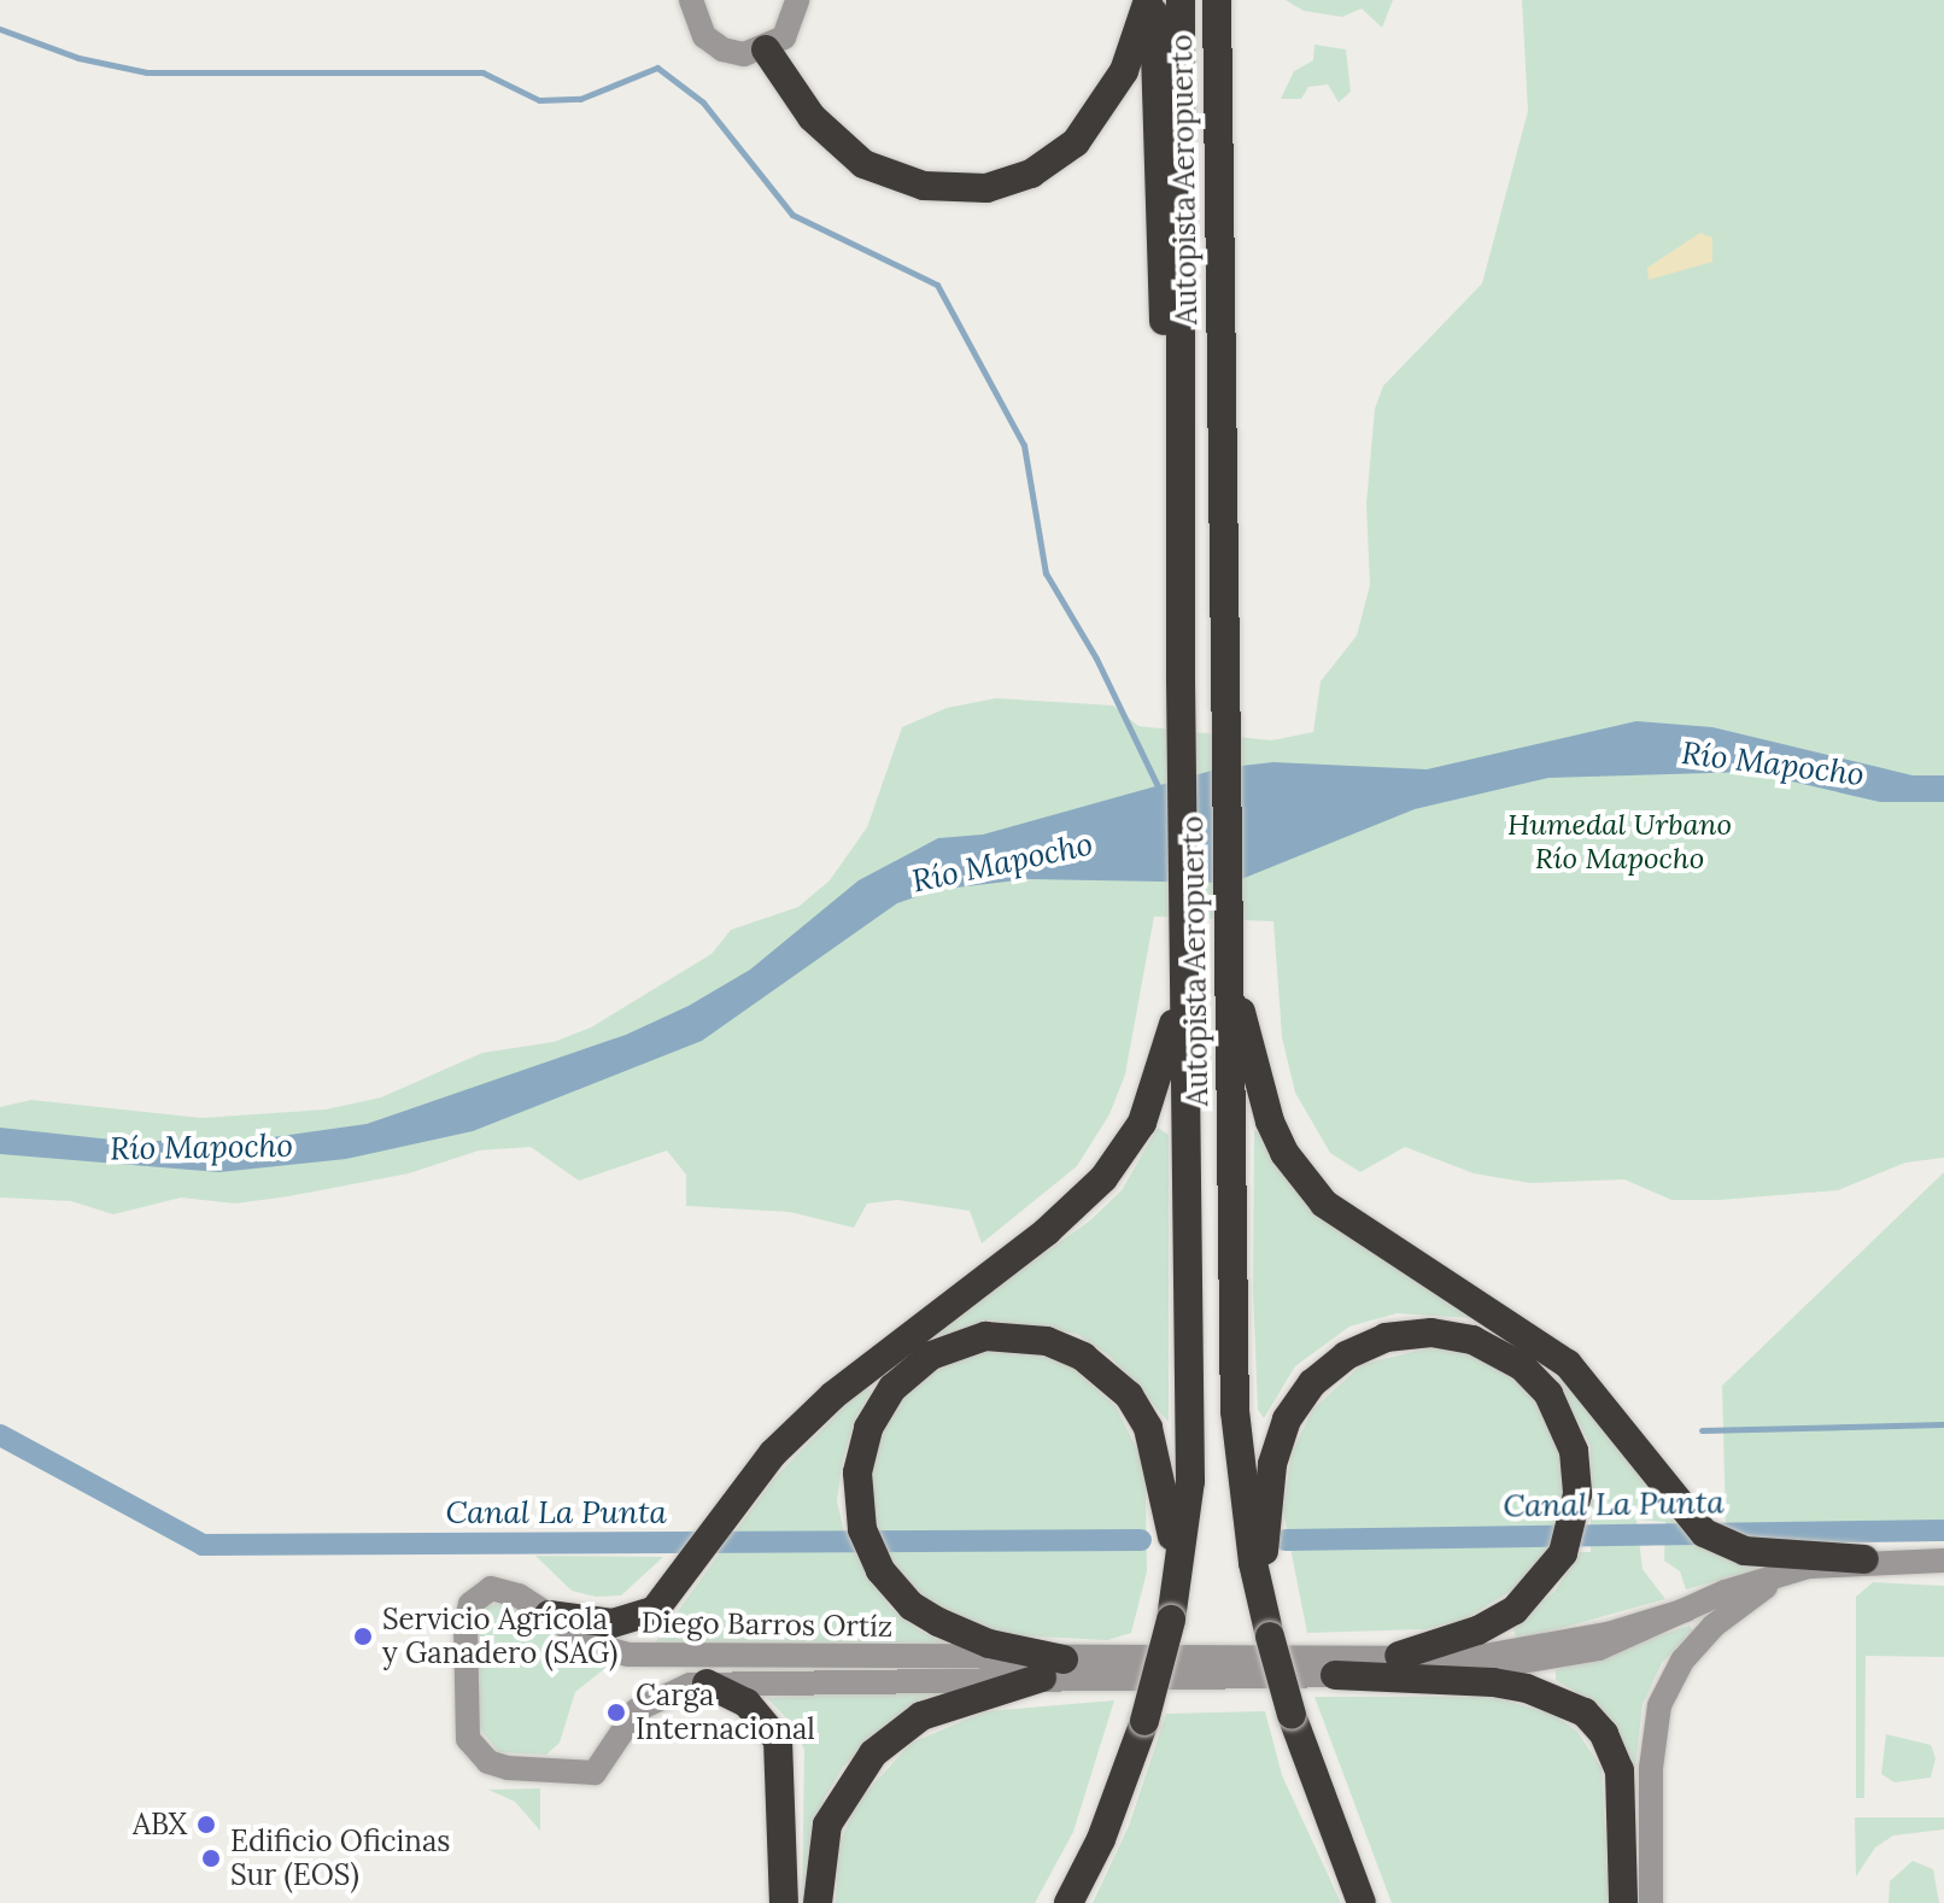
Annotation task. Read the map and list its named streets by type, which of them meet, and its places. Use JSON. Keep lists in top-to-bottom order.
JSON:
{
  "streets": {
    "highway": ["Autopista Aeropuerto"],
    "street": ["Diego Barros Ortíz"]
  },
  "water": ["Río Mapocho", "Canal La Punta"],
  "parks": ["Humedal Urbano Río Mapocho"],
  "places": [
    "Servicio Agrícola y Ganadero (SAG)",
    "Carga Internacional",
    "ABX",
    "Edificio Oficinas Sur (EOS)"
  ]
}
